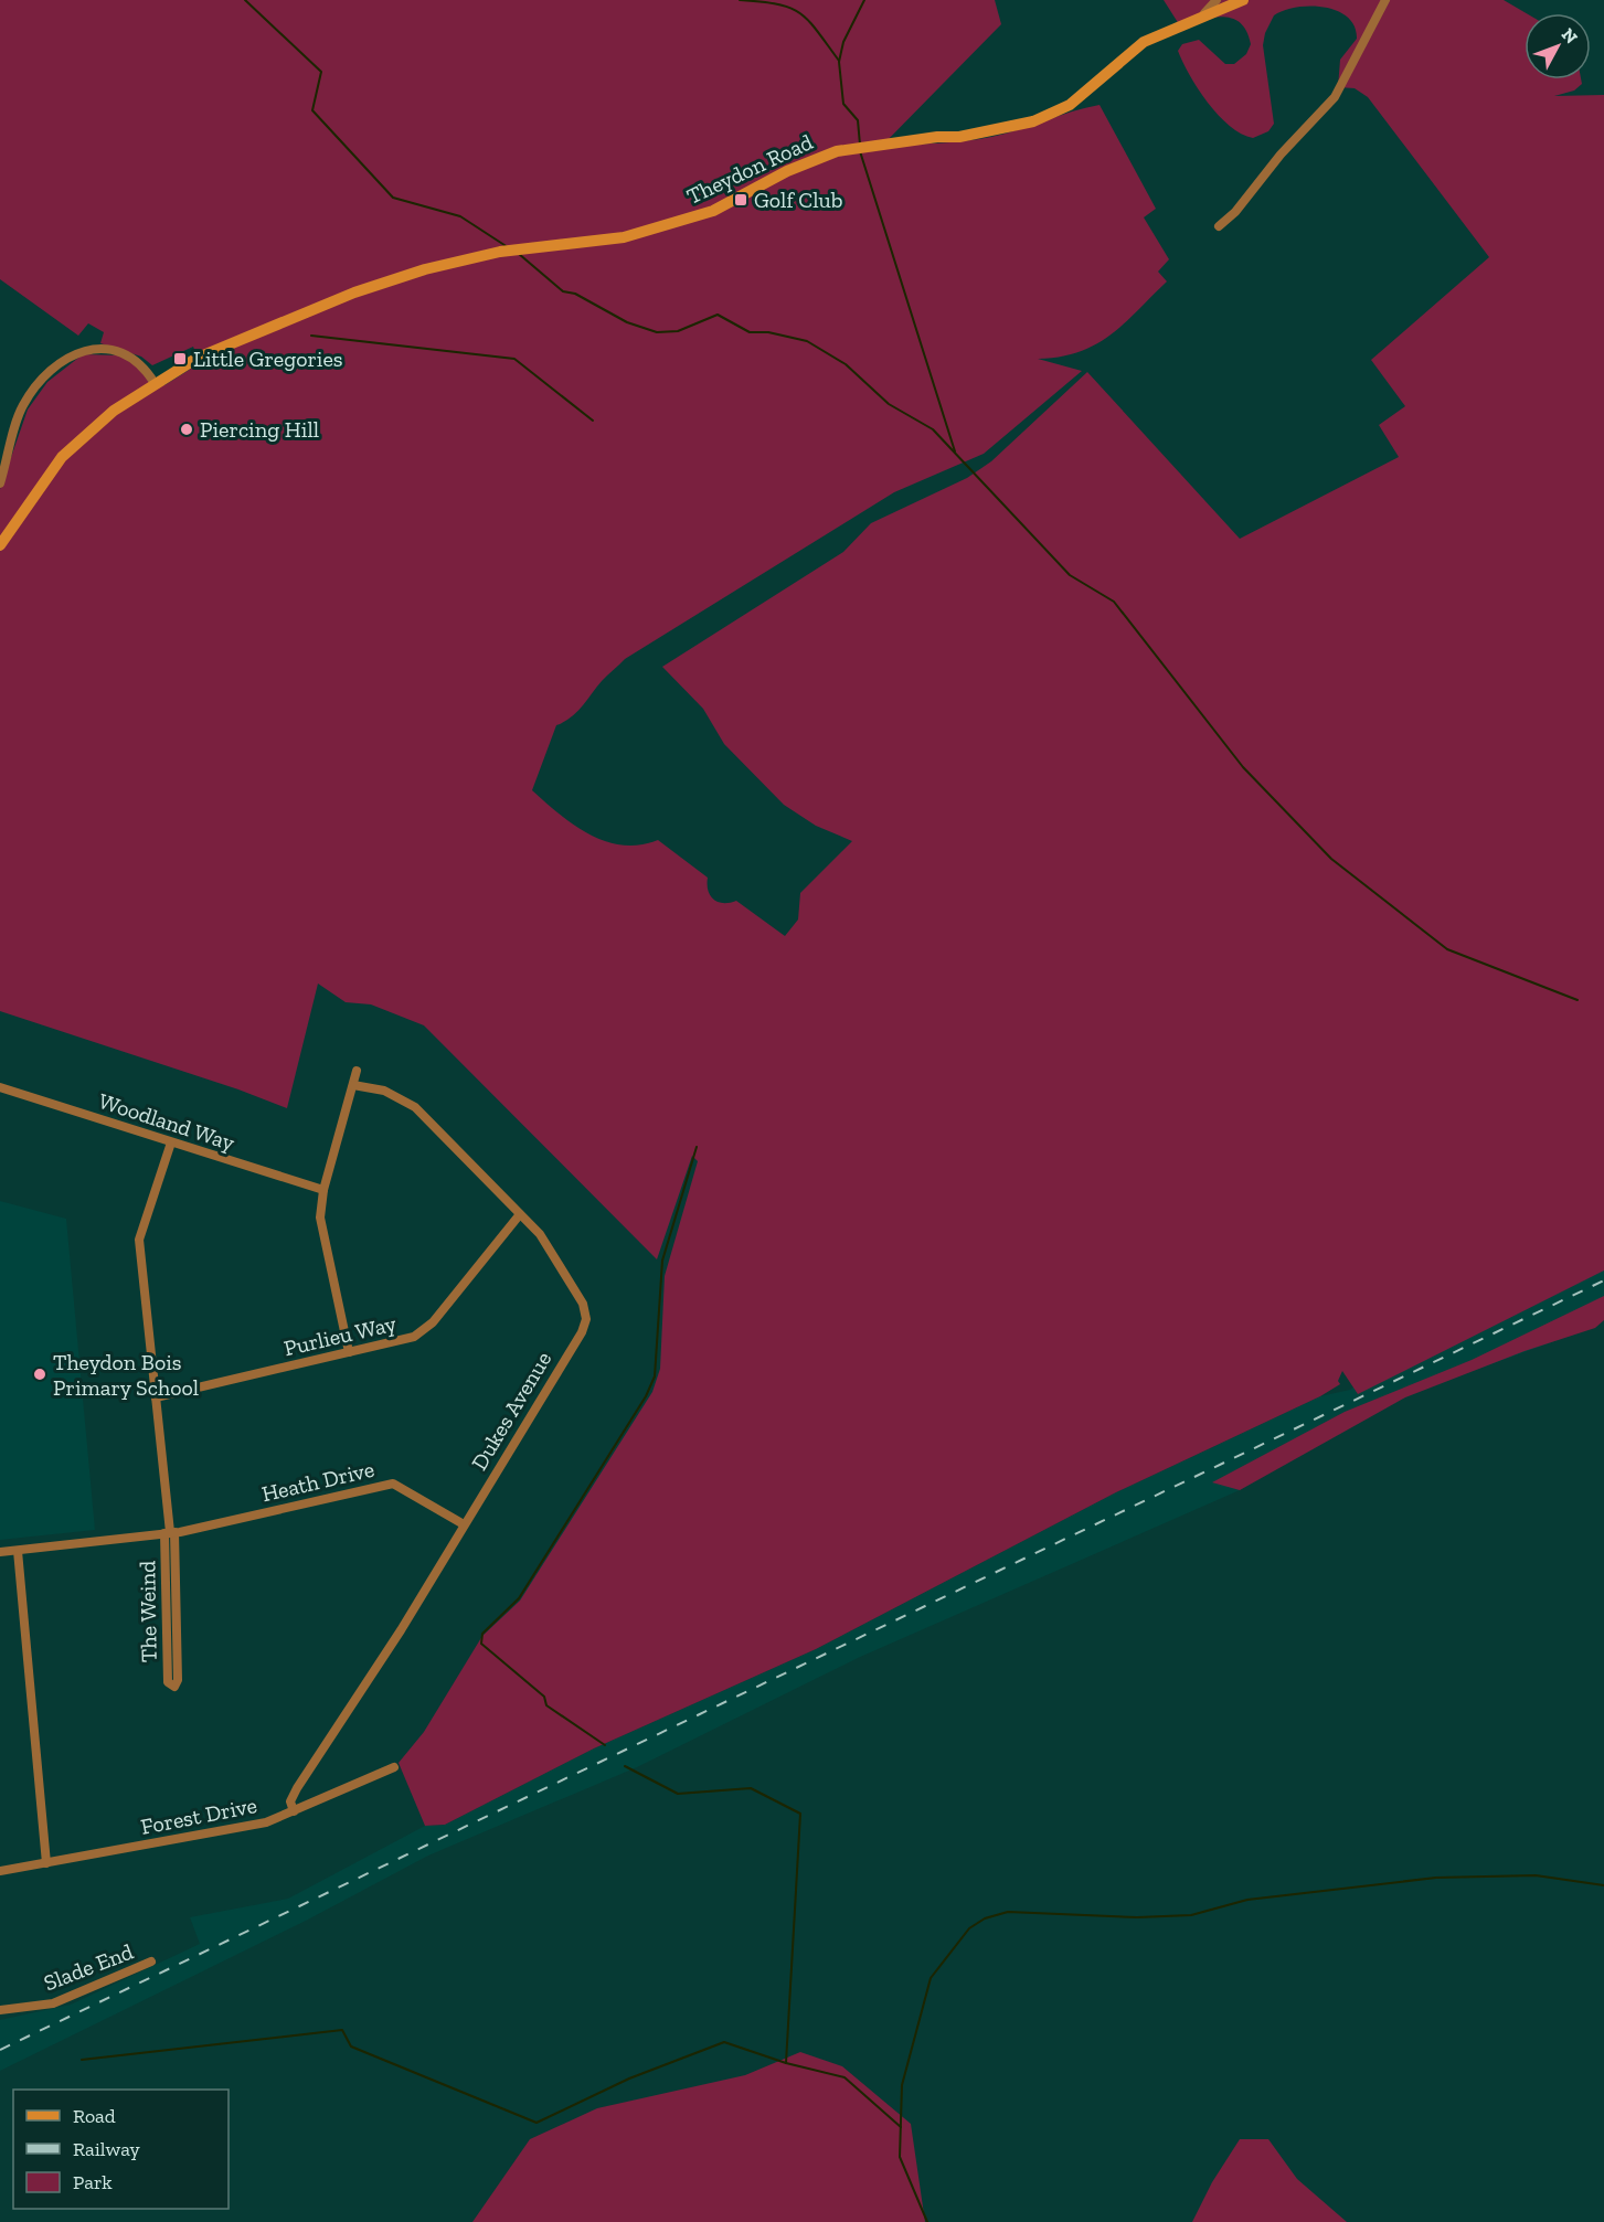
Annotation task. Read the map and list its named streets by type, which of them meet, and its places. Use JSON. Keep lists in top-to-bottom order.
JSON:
{
  "streets": {
    "street": [
      "Theydon Road",
      "Woodland Way",
      "Purlieu Way",
      "Dukes Avenue",
      "Heath Drive",
      "The Weind",
      "Forest Drive",
      "Slade End"
    ]
  },
  "crossings": [
    ["Purlieu Way", "Dukes Avenue"],
    ["Dukes Avenue", "Heath Drive"],
    ["Dukes Avenue", "Forest Drive"],
    ["Heath Drive", "The Weind"]
  ],
  "places": {
    "transit": ["Golf Club", "Little Gregories"],
    "other": ["Piercing Hill", "Theydon Bois Primary School"]
  },
  "legend": ["Road", "Railway", "Park"],
  "north": "top right"
}
